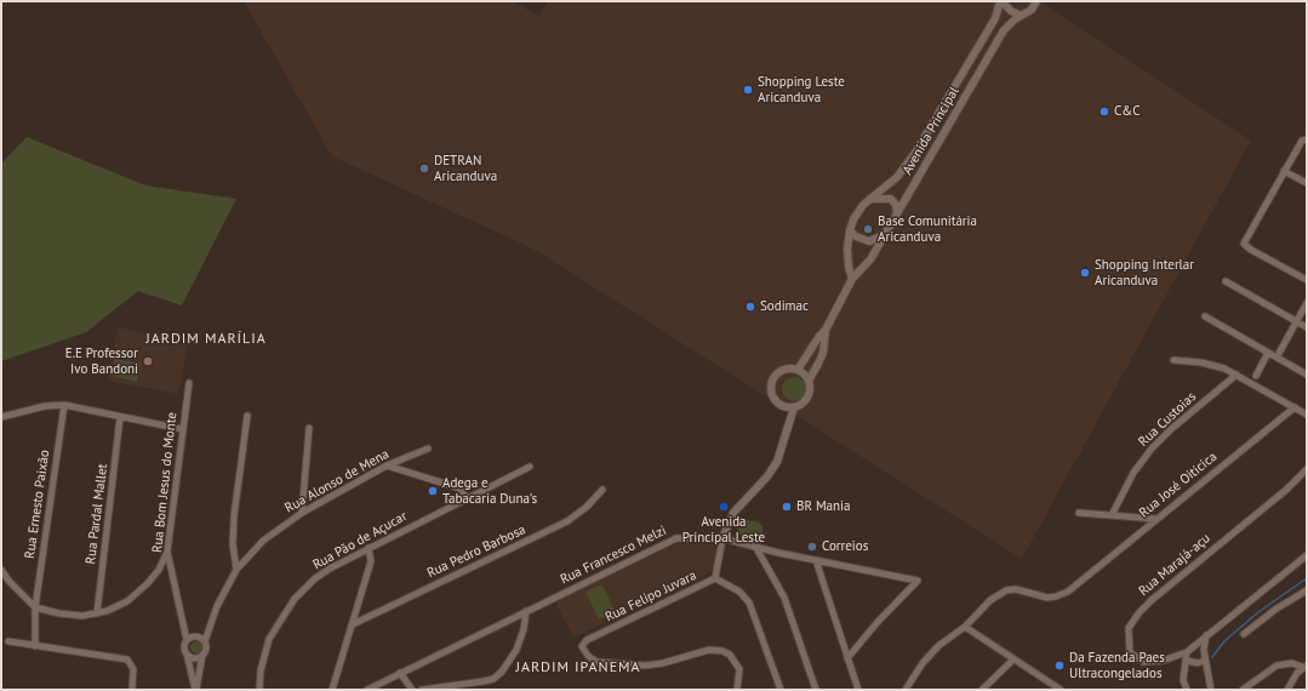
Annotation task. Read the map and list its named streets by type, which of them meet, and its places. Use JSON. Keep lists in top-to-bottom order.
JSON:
{
  "streets": {
    "street": [
      "Avenida Principal",
      "Rua Custoias",
      "Rua Alonso de Mena",
      "Rua Bom Jesus do Monte",
      "Rua José Oiticica",
      "Rua Ernesto Paixão",
      "Rua Pardal Mallet",
      "Rua Pão de Açucar",
      "Rua Pedro Barbosa",
      "Rua Francesco Melzi",
      "Rua Marajá-açu",
      "Rua Felipo Juvara"
    ]
  },
  "crossings": [
    ["Rua Alonso de Mena", "Rua Bom Jesus do Monte"]
  ],
  "districts": ["JARDIM MARÍLIA", "JARDIM IPANEMA"],
  "places": [
    "Shopping Leste Aricanduva",
    "C&C",
    "DETRAN Aricanduva",
    "Base Comunitária Aricanduva",
    "Shopping Interlar Aricanduva",
    "Sodimac",
    "E.E Professor Ivo Bandoni",
    "Adega e Tabacaria Duna's",
    "Avenida Principal Leste",
    "BR Mania",
    "Correios",
    "Da Fazenda Paes Ultracongelados"
  ]
}
